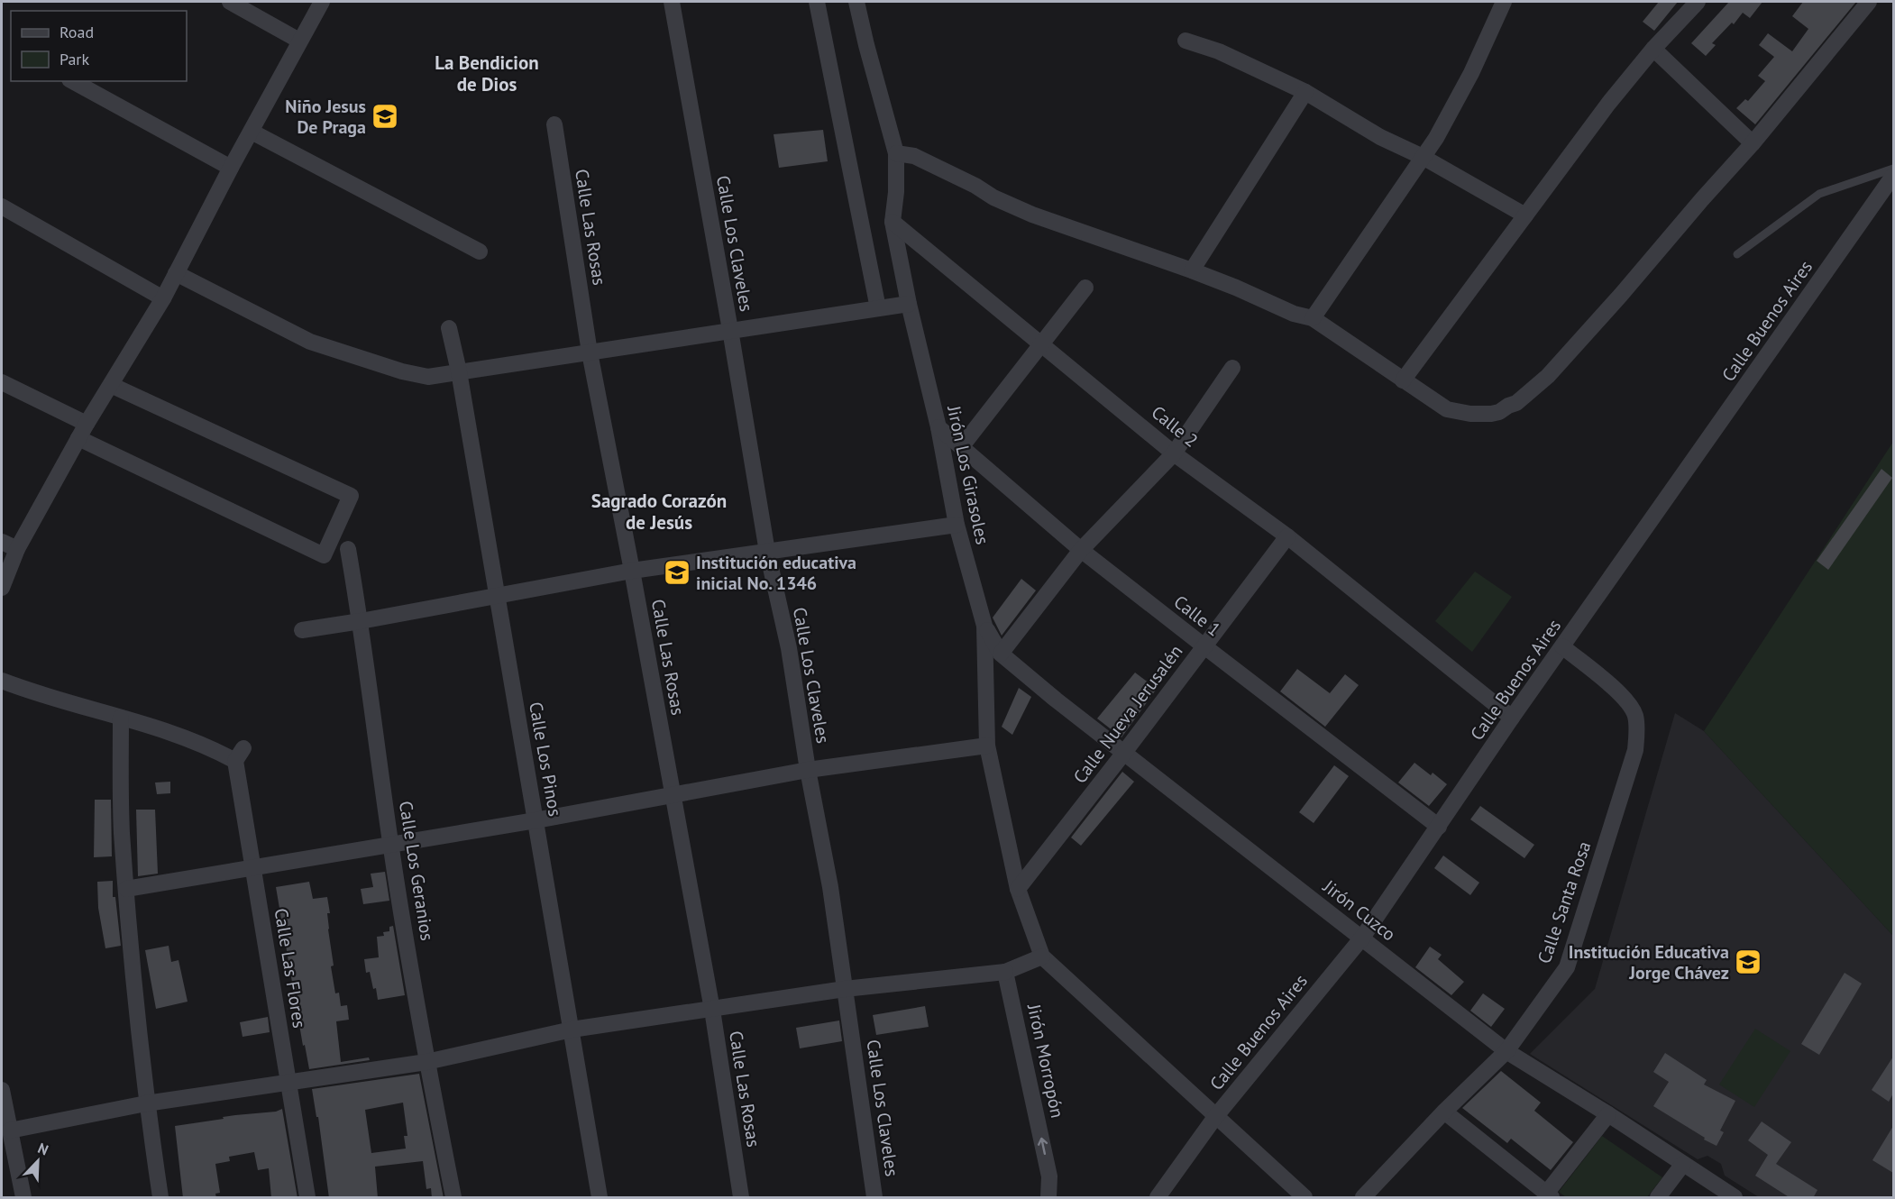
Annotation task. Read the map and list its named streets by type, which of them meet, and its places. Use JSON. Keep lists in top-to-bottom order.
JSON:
{
  "streets": {
    "street": [
      "Calle Las Rosas",
      "Calle Los Claveles",
      "Calle Buenos Aires",
      "Calle 2",
      "Jirón Los Girasoles",
      "Calle 1",
      "Calle Nueva Jerusalén",
      "Calle Los Pinos",
      "Calle Los Geranios",
      "Calle Santa Rosa",
      "Jirón Cuzco",
      "Calle Las Flores",
      "Jirón Morropón"
    ]
  },
  "crossings": [
    ["Calle Buenos Aires", "Calle 2"],
    ["Calle Buenos Aires", "Calle 1"],
    ["Calle Buenos Aires", "Calle Santa Rosa"],
    ["Calle Buenos Aires", "Jirón Cuzco"],
    ["Calle 2", "Jirón Los Girasoles"],
    ["Calle 2", "Calle Nueva Jerusalén"],
    ["Jirón Los Girasoles", "Calle 1"],
    ["Jirón Los Girasoles", "Calle Nueva Jerusalén"],
    ["Jirón Los Girasoles", "Jirón Cuzco"],
    ["Calle 1", "Calle Nueva Jerusalén"],
    ["Calle Nueva Jerusalén", "Jirón Cuzco"],
    ["Calle Santa Rosa", "Jirón Cuzco"]
  ],
  "one_way": ["Jirón Morropón"],
  "districts": ["La Bendicion de Dios", "Sagrado Corazón de Jesús"],
  "places": {
    "school or university": ["Niño Jesus De Praga", "Institución educativa inicial No. 1346", "Institución Educativa Jorge Chávez"]
  },
  "legend": ["Road", "Park"],
  "north": "top right"
}
